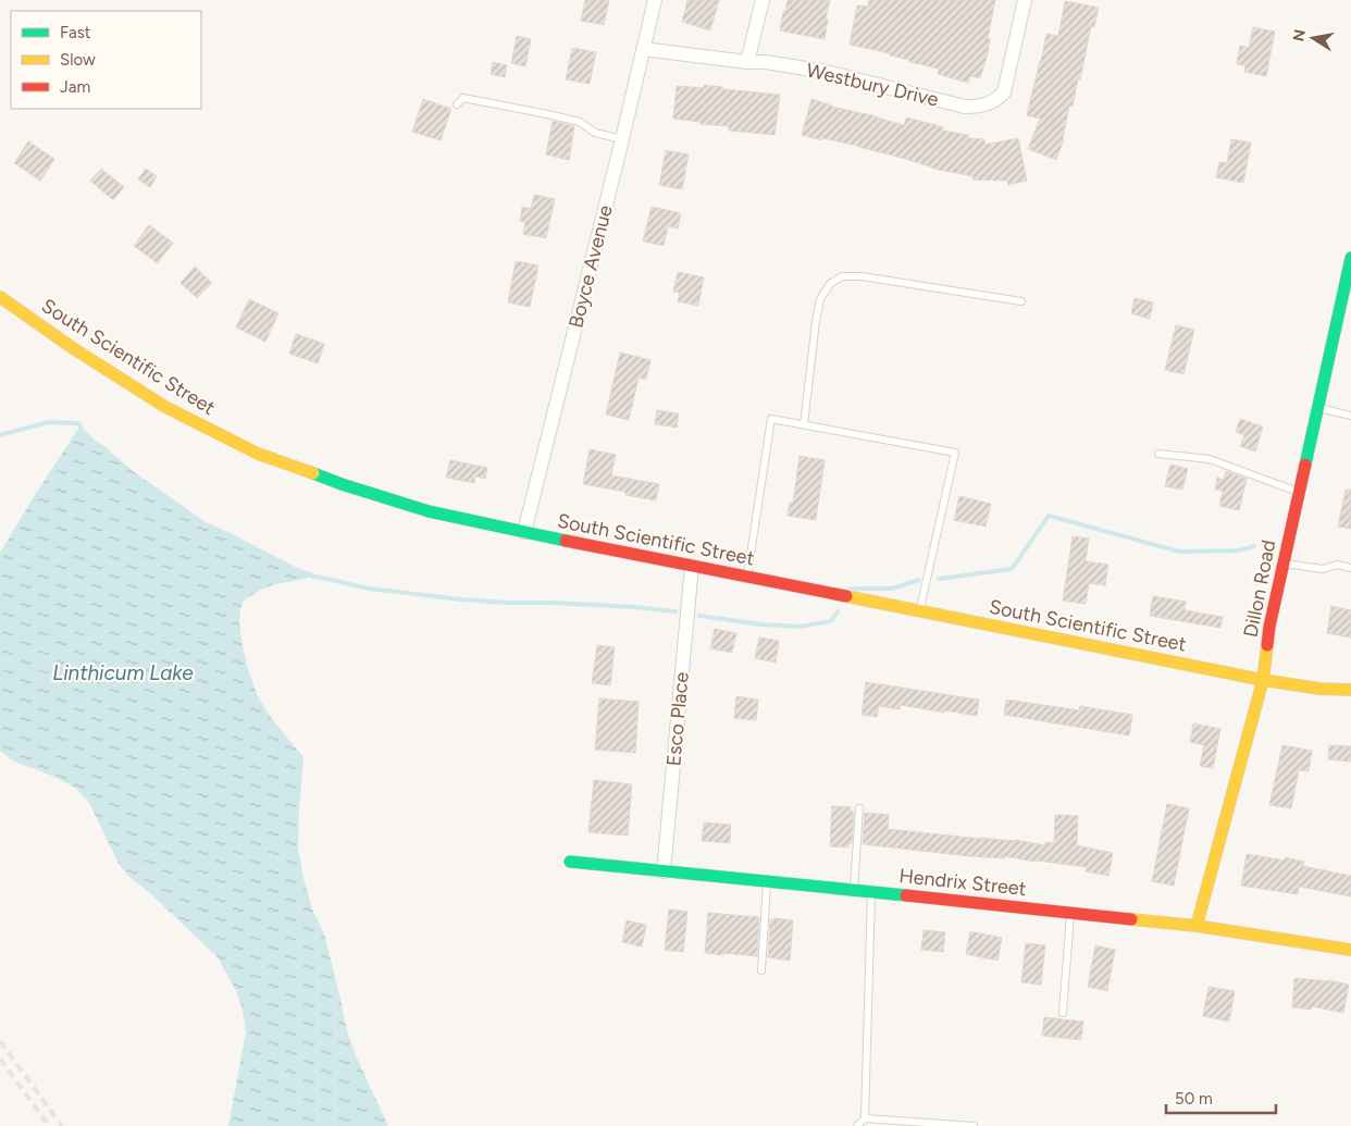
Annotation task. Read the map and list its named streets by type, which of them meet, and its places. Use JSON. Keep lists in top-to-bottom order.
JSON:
{
  "streets": {
    "street": [
      "Westbury Drive",
      "Boyce Avenue",
      "South Scientific Street",
      "Dillon Road",
      "Esco Place",
      "Hendrix Street"
    ]
  },
  "crossings": [
    ["Westbury Drive", "Boyce Avenue"],
    ["Boyce Avenue", "South Scientific Street"],
    ["South Scientific Street", "Dillon Road"],
    ["South Scientific Street", "Esco Place"],
    ["Dillon Road", "Hendrix Street"],
    ["Esco Place", "Hendrix Street"]
  ],
  "water": ["Linthicum Lake"],
  "legend": ["Fast", "Slow", "Jam"],
  "scale_bar": "50 m",
  "north": "left"
}
